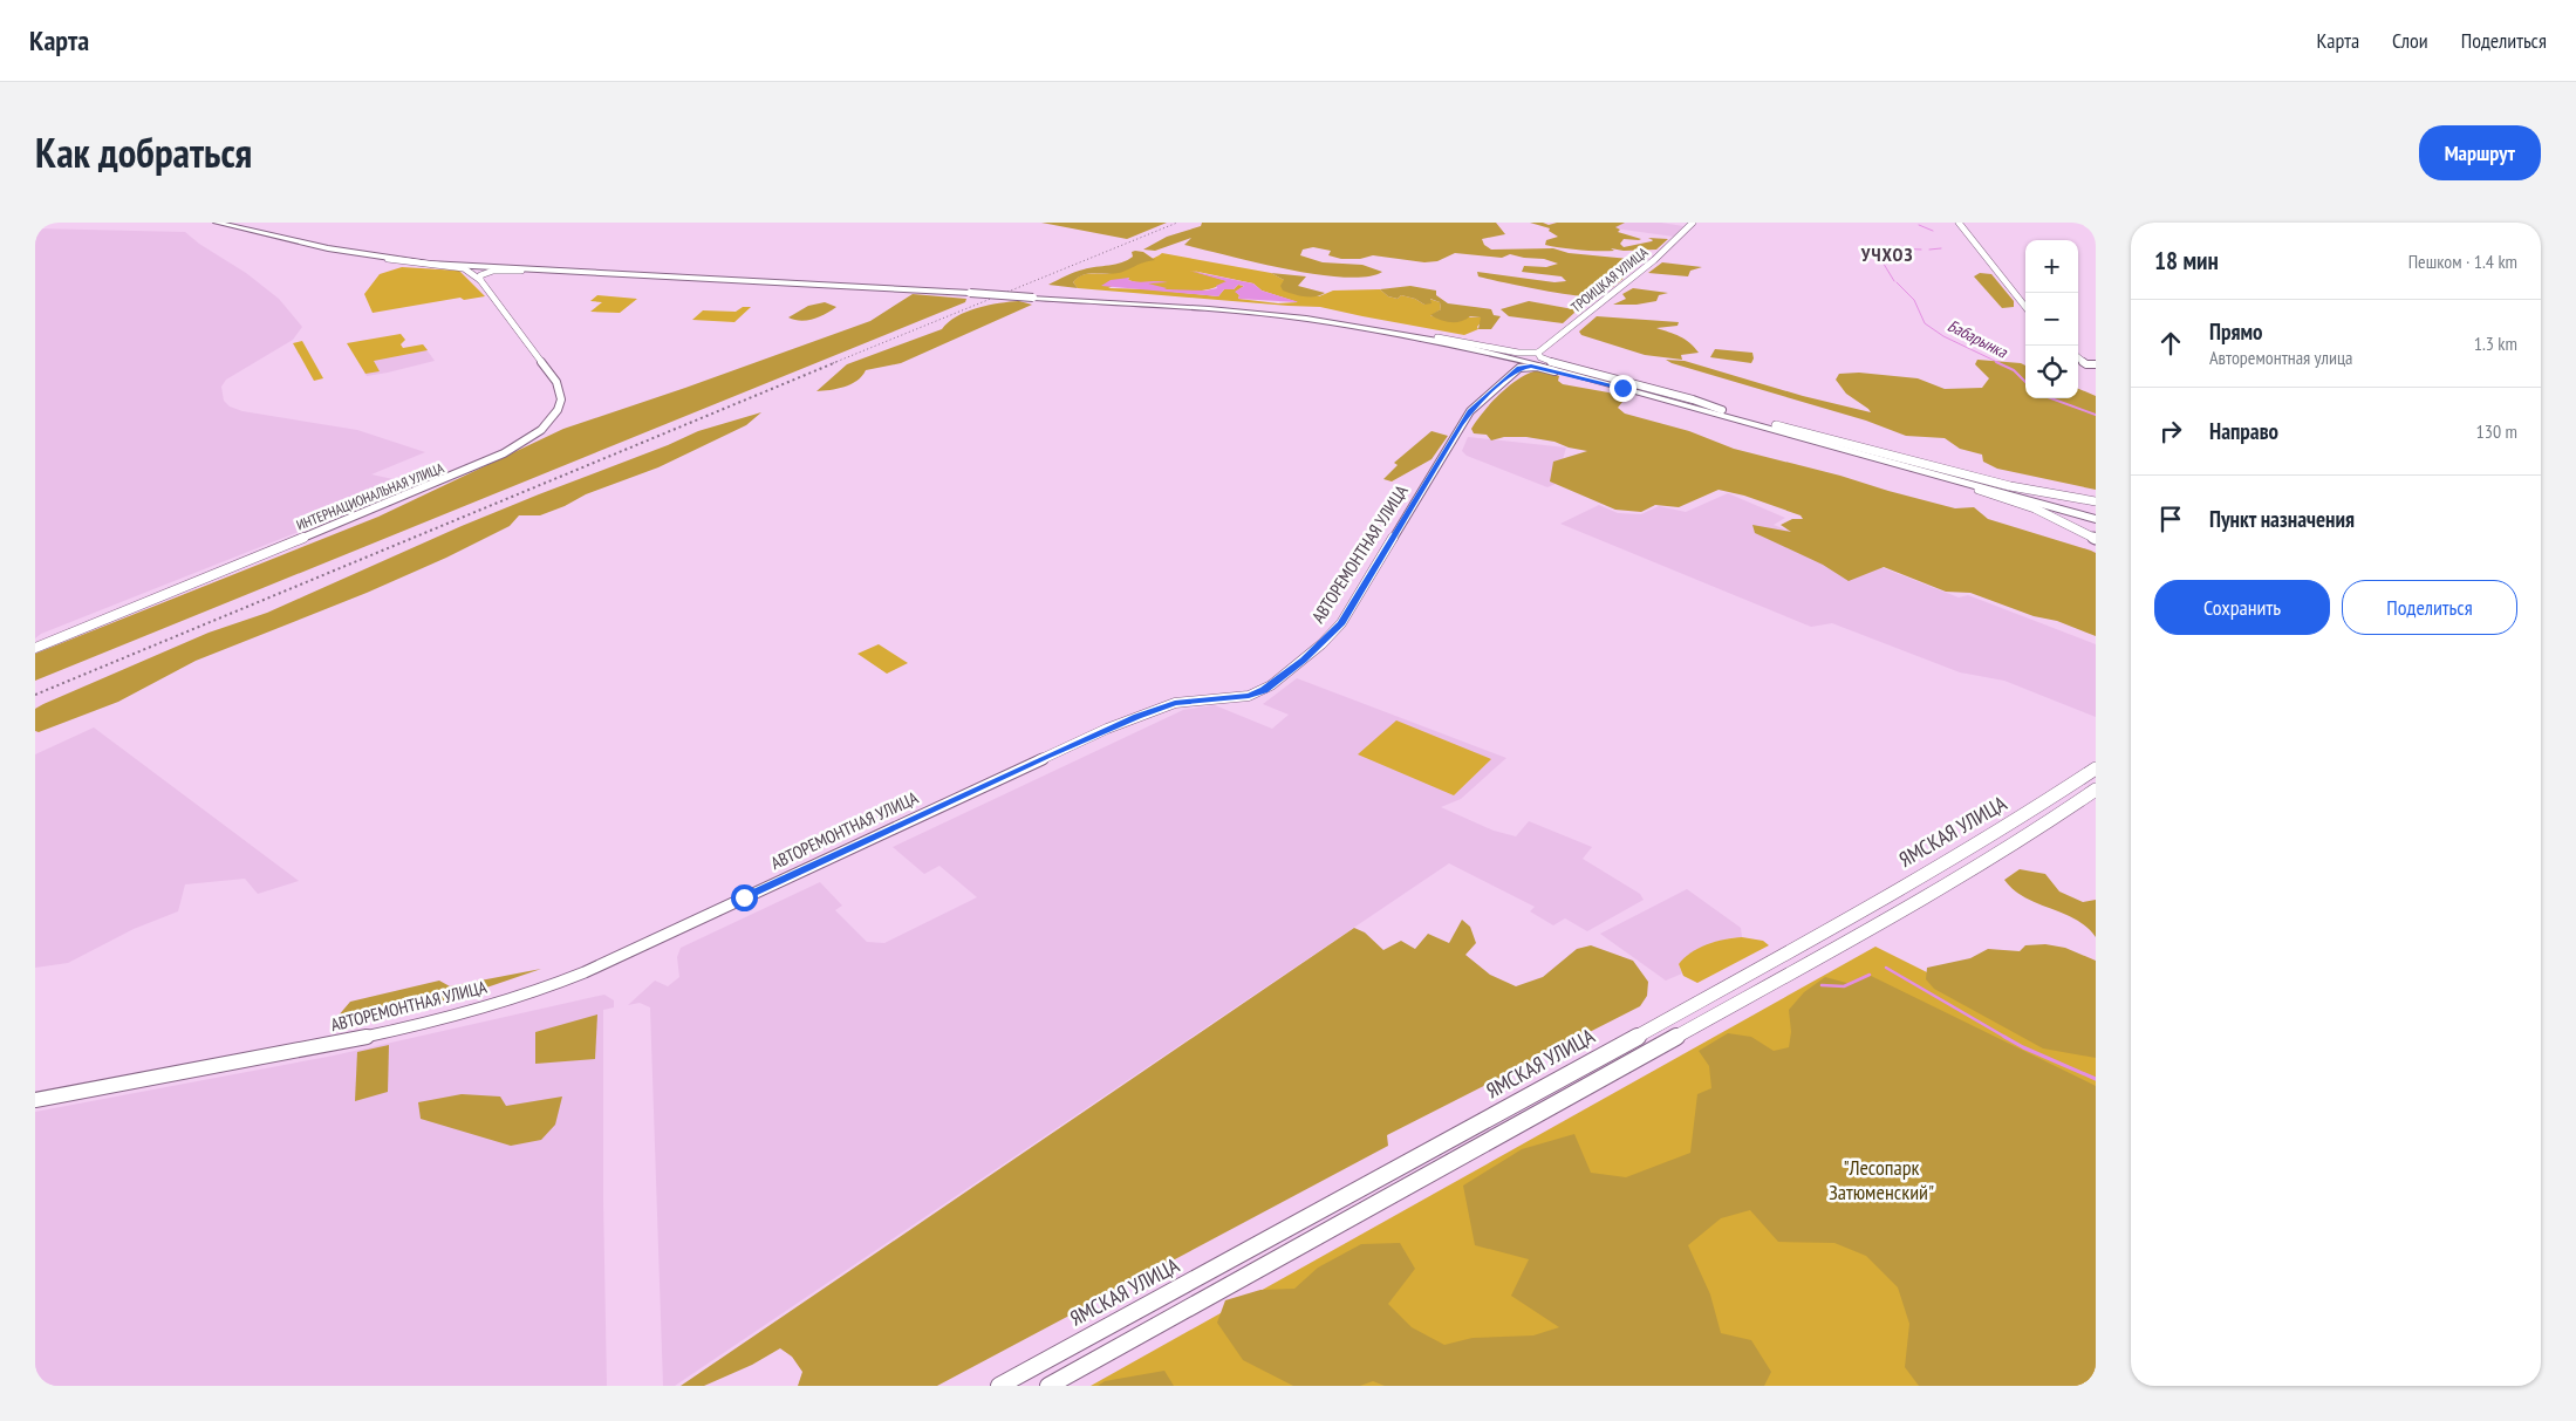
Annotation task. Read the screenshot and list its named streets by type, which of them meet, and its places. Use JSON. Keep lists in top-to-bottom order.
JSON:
{
  "streets": {
    "main road": ["ЯМСКАЯ УЛИЦА"],
    "street": ["ТРОИЦКАЯ УЛИЦА", "ИНТЕРНАЦИОНАЛЬНАЯ УЛИЦА", "АВТОРЕМОНТНАЯ УЛИЦА"]
  },
  "districts": ["УЧХОЗ"],
  "water": ["Бабарынка"],
  "parks": ["\"Лесопарк Затюменский\""],
  "page": {
    "header": "Карта",
    "nav": ["Карта", "Слои", "Поделиться"],
    "title": "Как добраться",
    "buttons": [
      "Маршрут",
      ["Сохранить", "Поделиться"]
    ],
    "heading": ["18 мин", "Пешком · 1.4 km"],
    "map_buttons": ["+", "−"],
    "list": [
      ["Прямо", "Авторемонтная улица", "1.3 km"],
      ["Направо", "130 m"],
      "Пункт назначения"
    ]
  }
}
